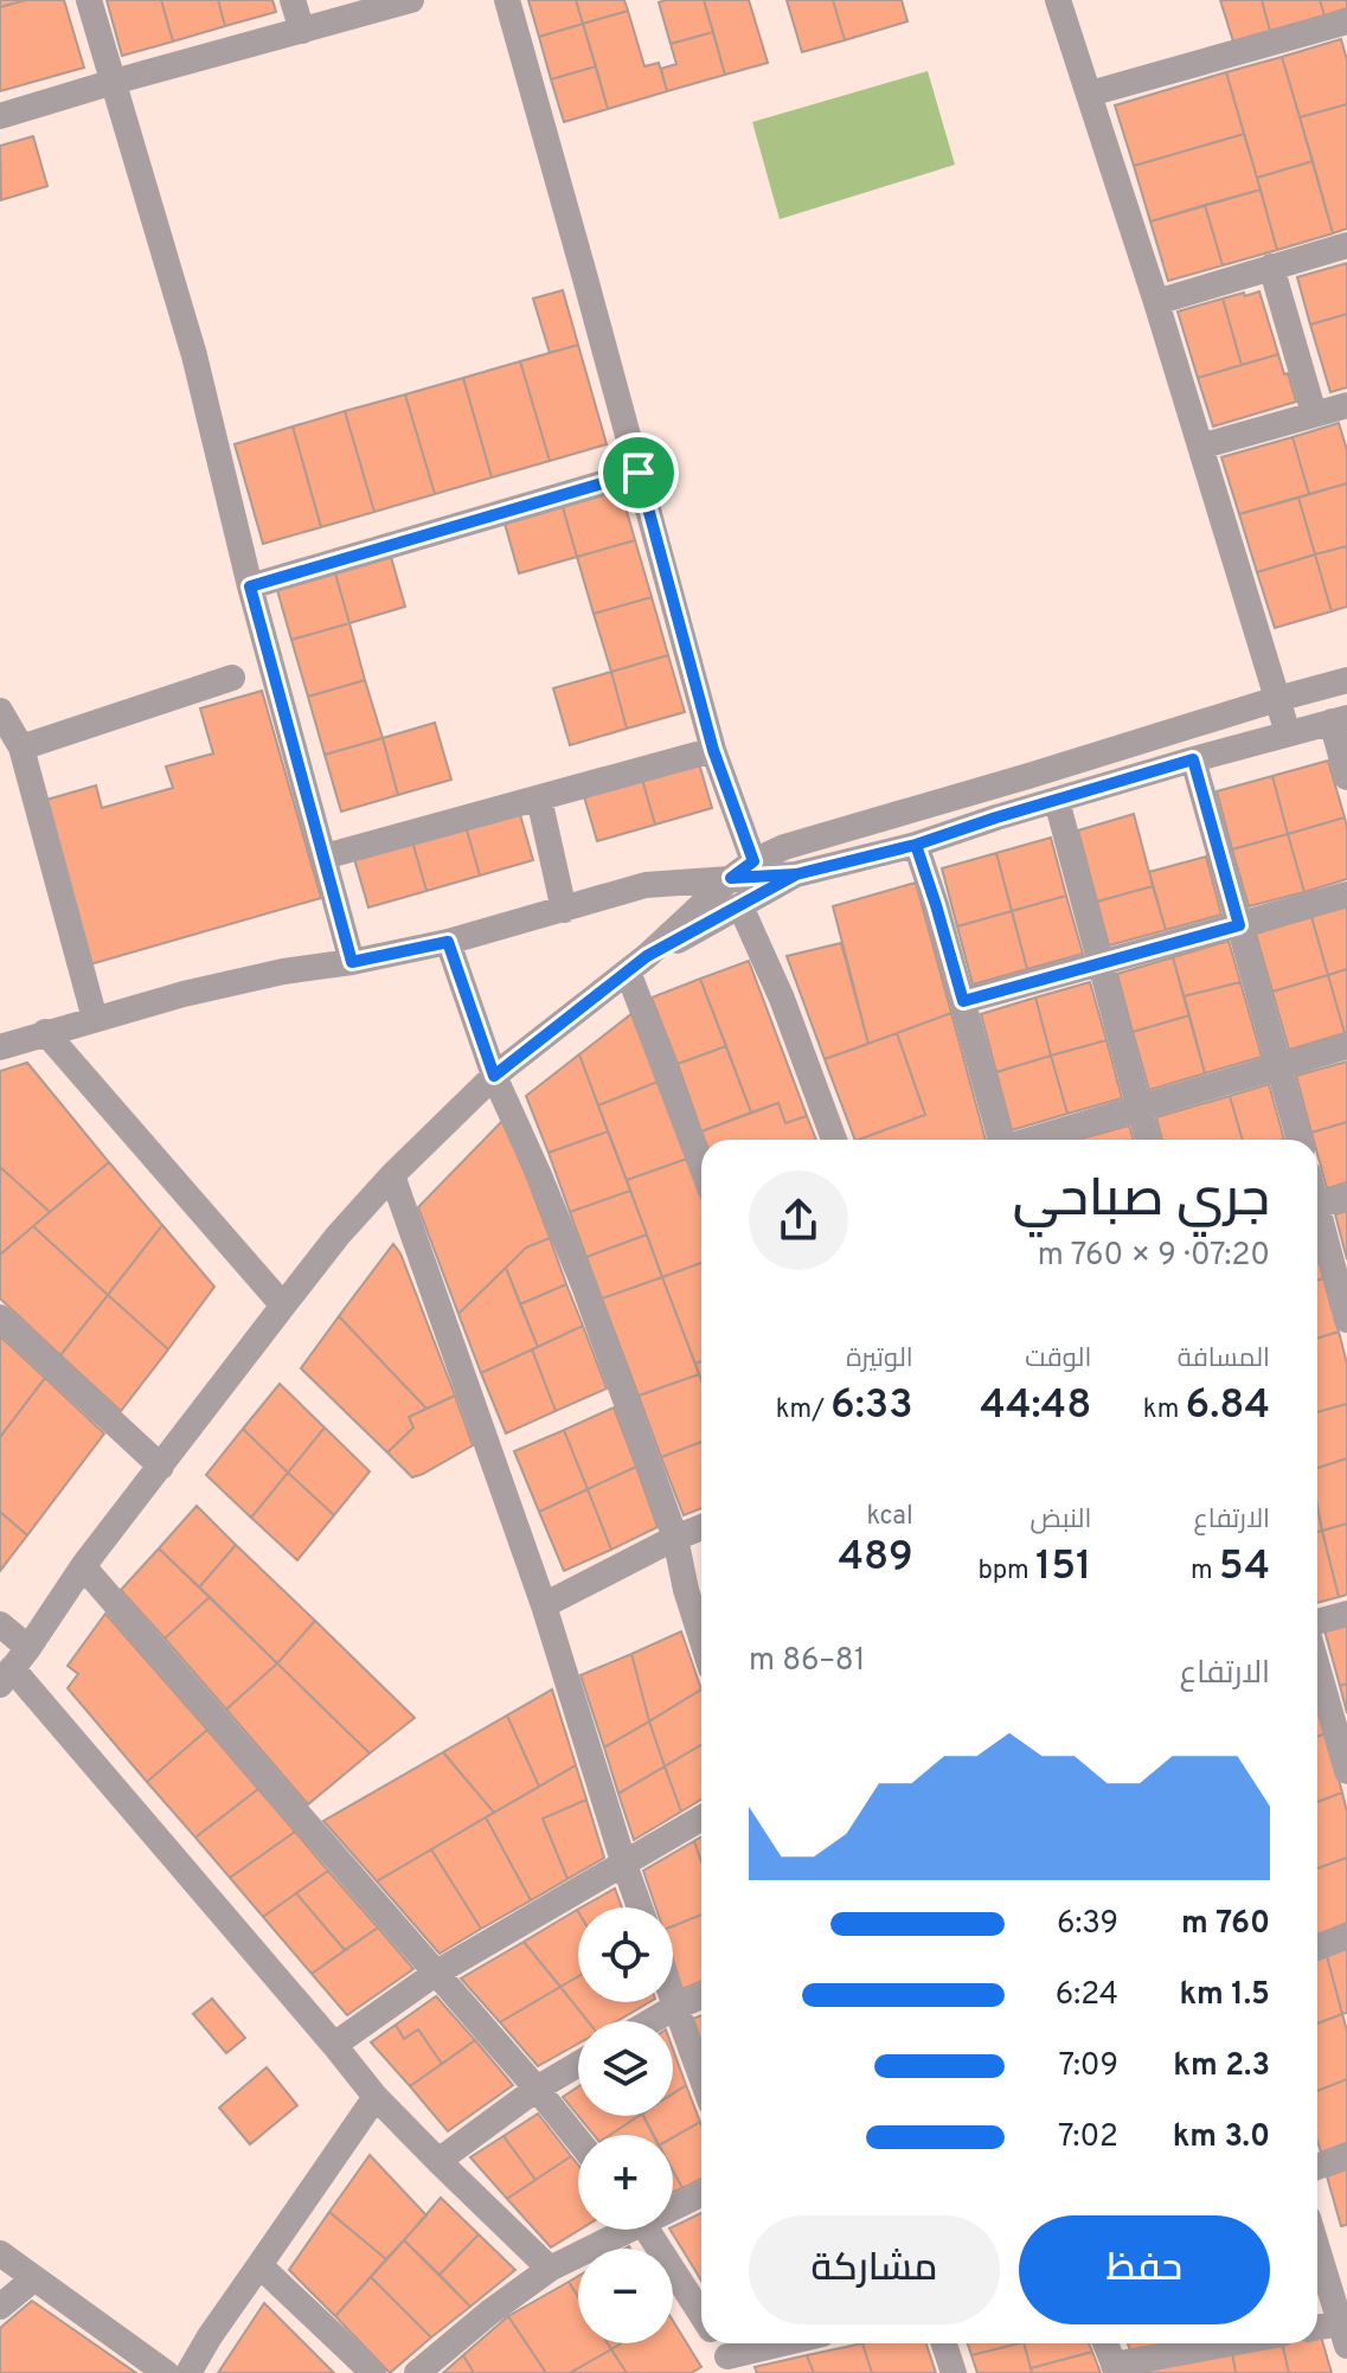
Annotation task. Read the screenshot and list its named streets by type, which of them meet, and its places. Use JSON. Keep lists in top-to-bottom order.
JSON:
{
  "page": {
    "heading": ["جري صباحي", "07:20 · 9 × 760 m"],
    "stats": [
      ["المسافة", "6.84 km"],
      ["الوقت", "44:48"],
      ["الوتيرة", "6:33 /km"],
      ["الارتفاع", "54 m"],
      ["النبض", "151 bpm"],
      ["kcal", "489"]
    ],
    "chart": ["الارتفاع", "81–86 m"],
    "list": [
      {
        "name": "760 m",
        "note": "6:39"
      },
      {
        "name": "1.5 km",
        "note": "6:24"
      },
      {
        "name": "2.3 km",
        "note": "7:09"
      },
      {
        "name": "3.0 km",
        "note": "7:02"
      }
    ],
    "map_buttons": ["+", "−"],
    "buttons": ["حفظ", "مشاركة"]
  }
}
